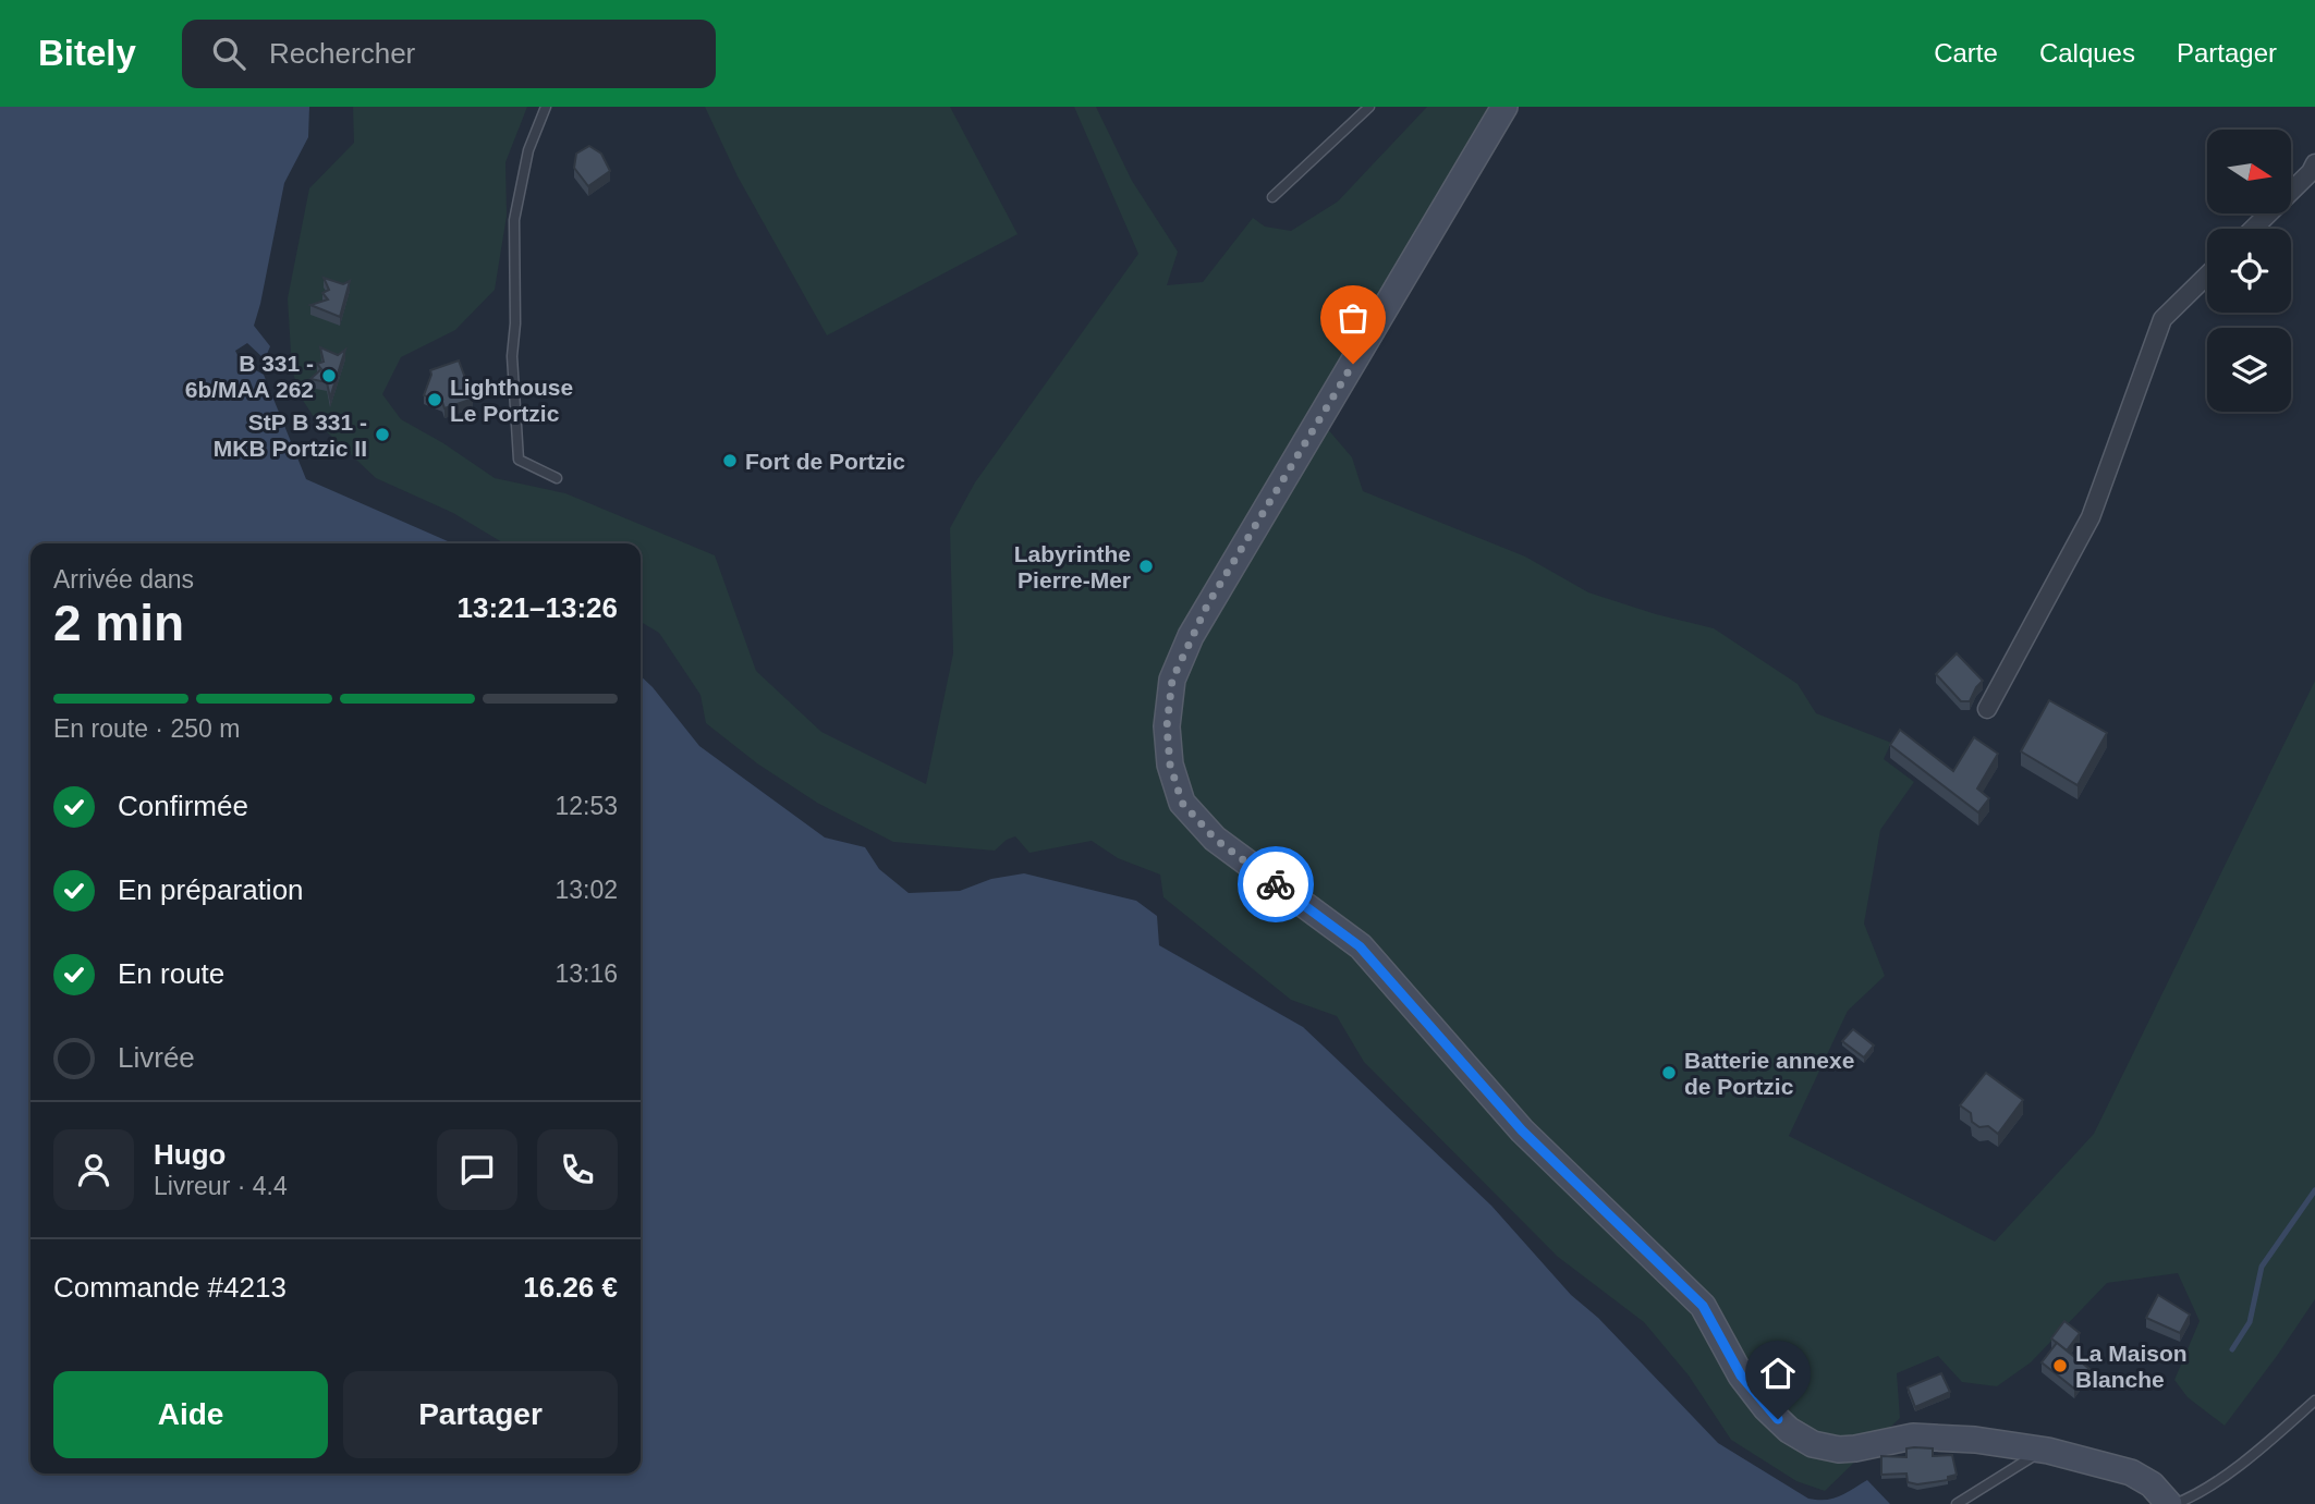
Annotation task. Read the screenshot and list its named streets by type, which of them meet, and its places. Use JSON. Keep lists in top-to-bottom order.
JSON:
{
  "places": [
    "B 331 - 6b/MAA 262",
    "Lighthouse Le Portzic",
    "StP B 331 - MKB Portzic II",
    "Fort de Portzic",
    "Labyrinthe Pierre-Mer",
    "Batterie annexe de Portzic",
    "La Maison Blanche"
  ],
  "north": "right",
  "page": {
    "header": "Bitely",
    "search": "Rechercher",
    "nav": ["Carte", "Calques", "Partager"],
    "heading": ["2 min", "Arrivée dans", "13:21–13:26"],
    "panel": [
      "Hugo",
      "Livreur · 4.4",
      "Commande #4213",
      "16.26 €"
    ],
    "bar": "En route · 250 m",
    "list": [
      ["Confirmée", "12:53"],
      ["En préparation", "13:02"],
      ["En route", "13:16"],
      "Livrée"
    ],
    "buttons": ["Aide", "Partager"]
  }
}
